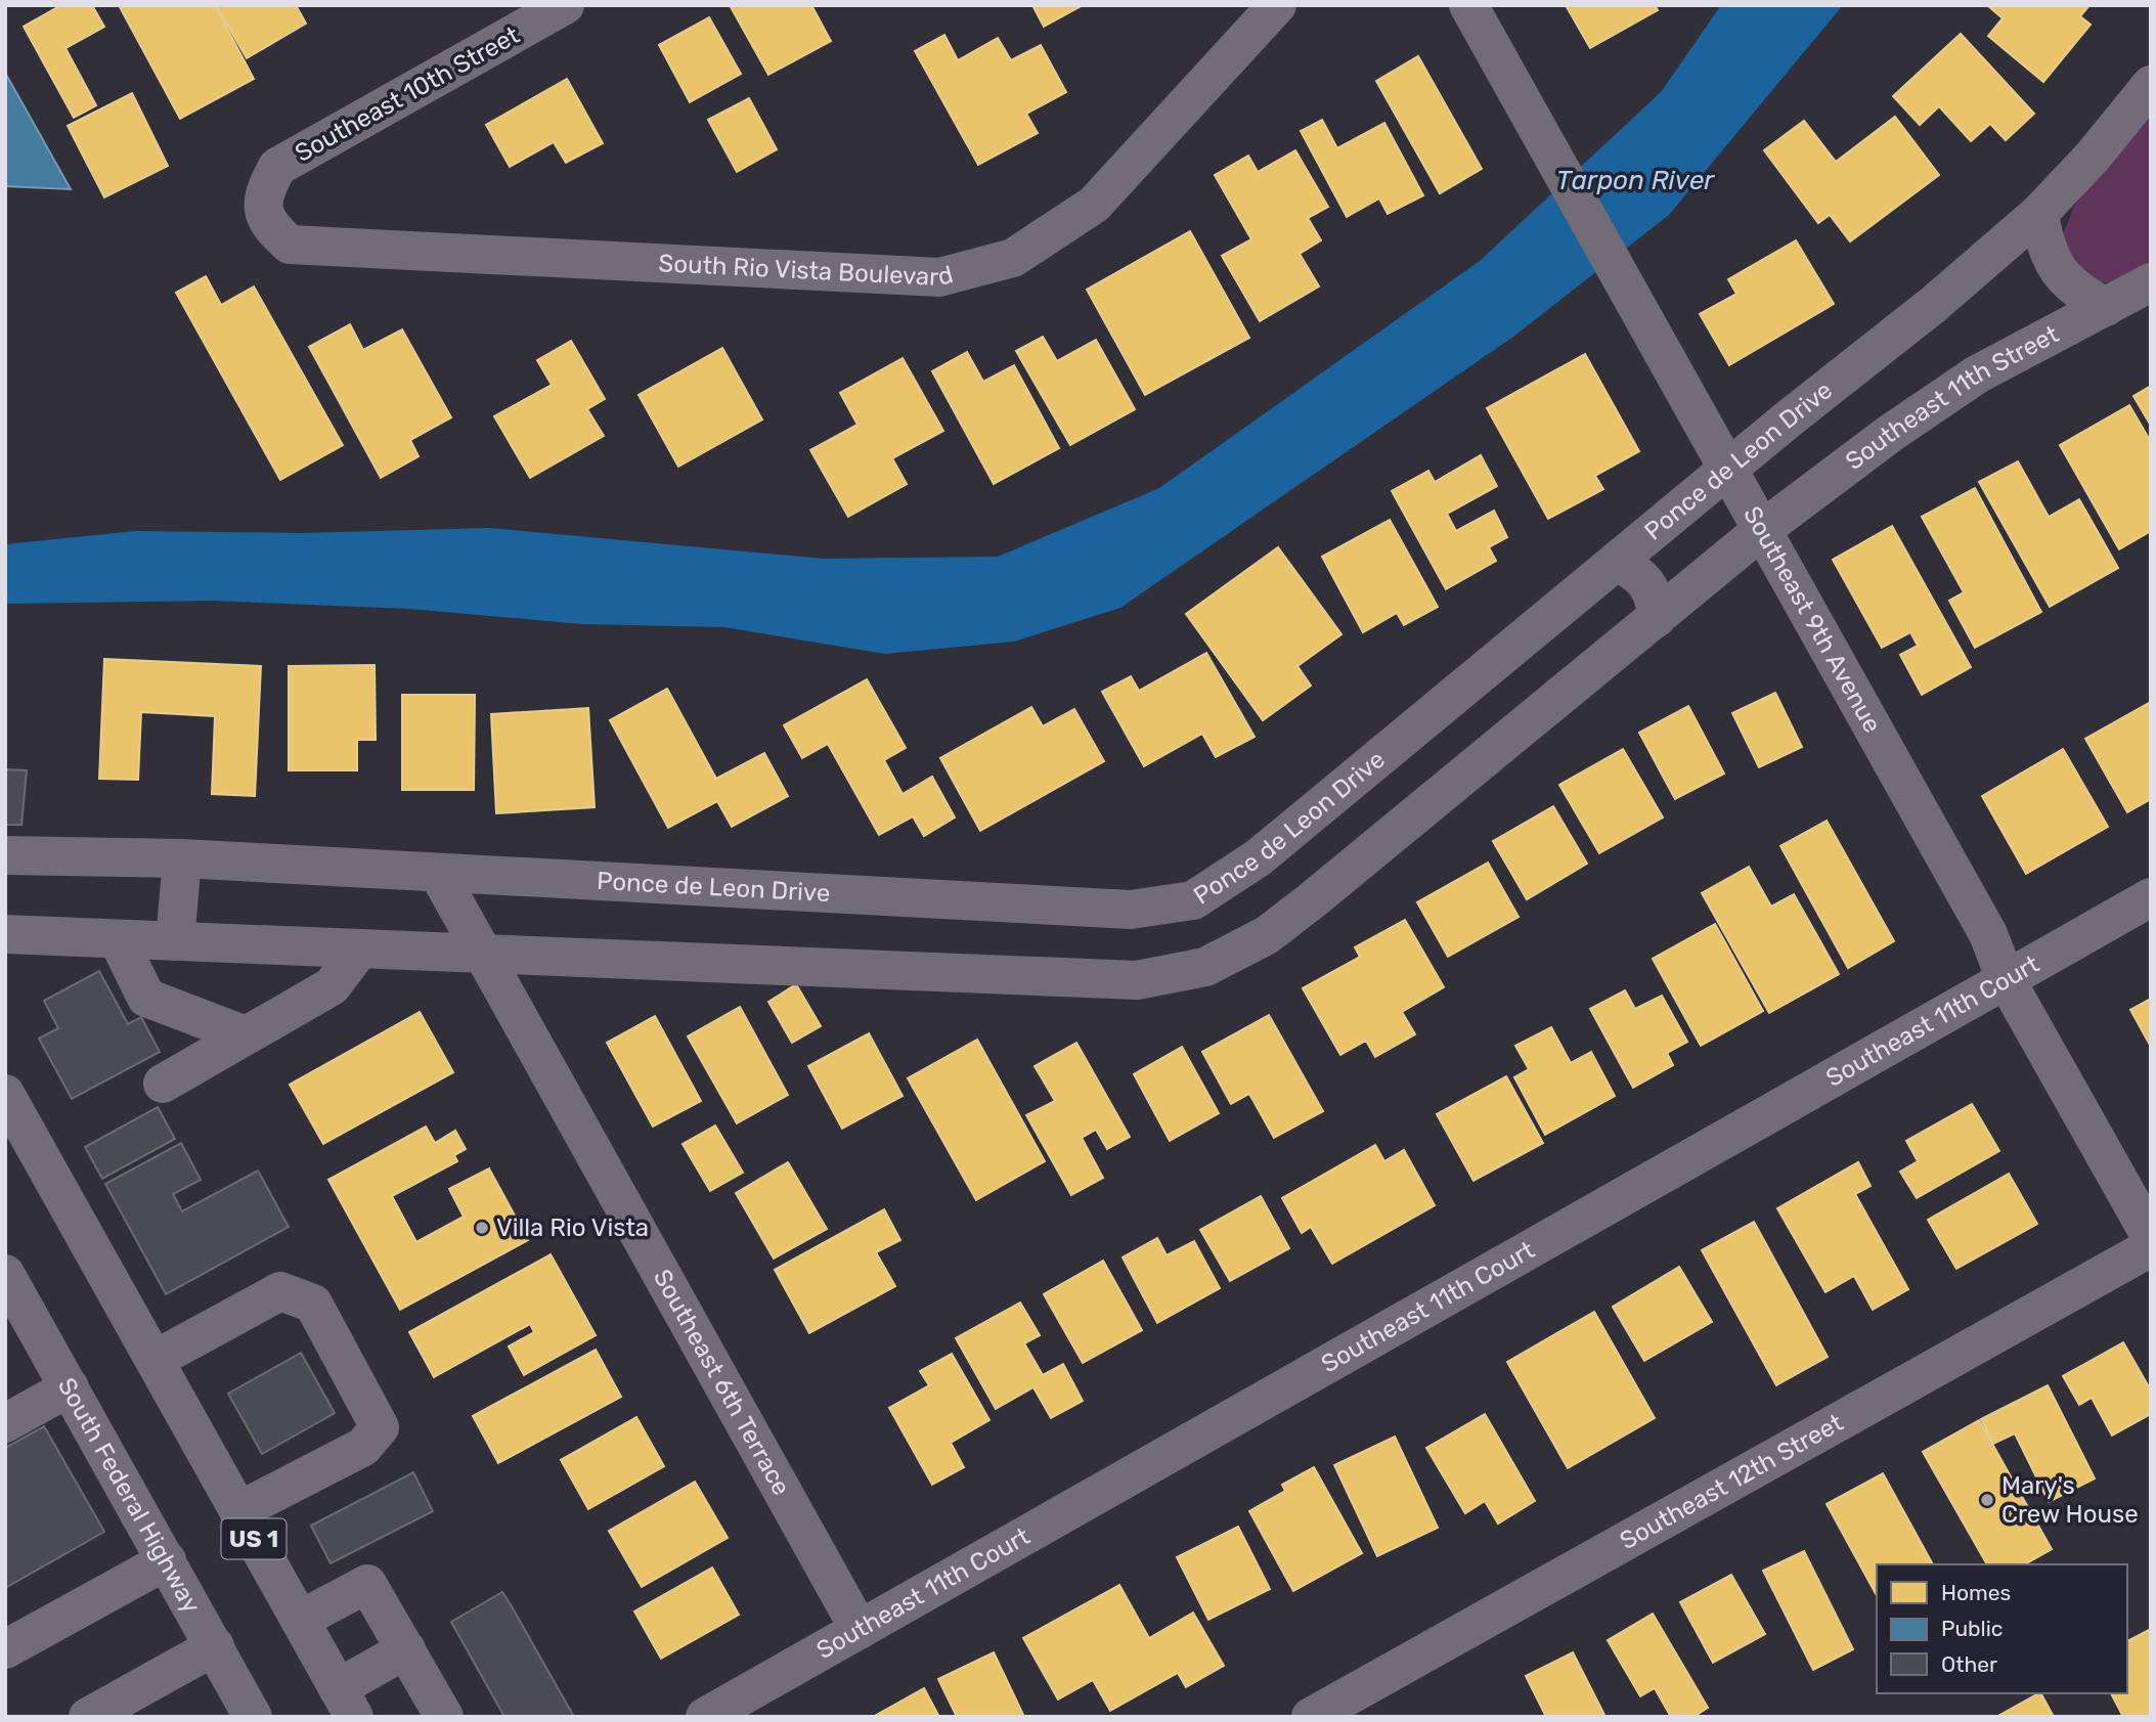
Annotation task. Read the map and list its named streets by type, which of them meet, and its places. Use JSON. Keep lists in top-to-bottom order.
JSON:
{
  "streets": {
    "main road": ["South Federal Highway", "US 1"],
    "street": [
      "Southeast 10th Street",
      "South Rio Vista Boulevard",
      "Southeast 11th Street",
      "Ponce de Leon Drive",
      "Southeast 9th Avenue",
      "Southeast 11th Court",
      "Southeast 6th Terrace",
      "Southeast 12th Street"
    ]
  },
  "crossings": [
    ["Southeast 10th Street", "South Rio Vista Boulevard"],
    ["Southeast 11th Street", "Southeast 9th Avenue"],
    ["Ponce de Leon Drive", "Southeast 9th Avenue"],
    ["Ponce de Leon Drive", "Southeast 6th Terrace"],
    ["Southeast 9th Avenue", "Southeast 11th Court"],
    ["Southeast 11th Court", "Southeast 6th Terrace"]
  ],
  "water": ["Tarpon River"],
  "places": ["Villa Rio Vista", "Mary's Crew House"],
  "legend": ["Homes", "Public", "Other"]
}
